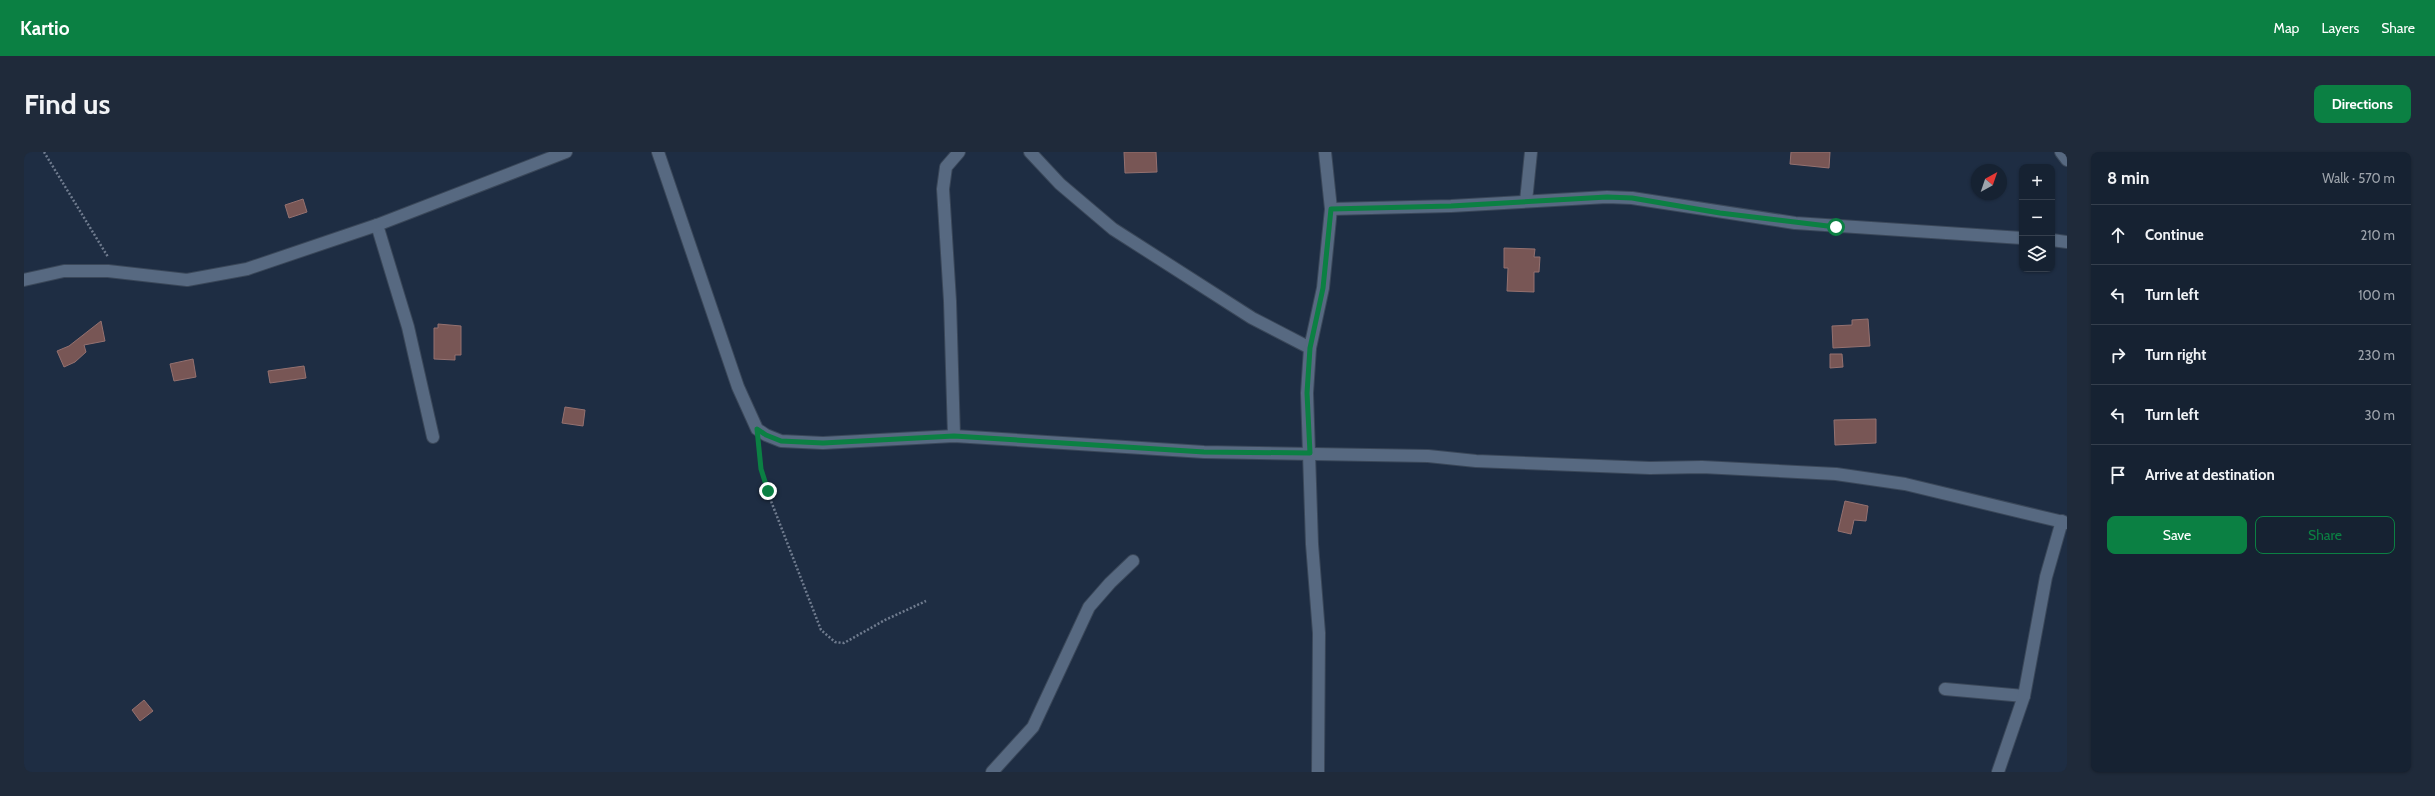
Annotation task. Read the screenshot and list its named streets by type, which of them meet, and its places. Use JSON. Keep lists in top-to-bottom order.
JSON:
{
  "north": "top right",
  "page": {
    "header": "Kartio",
    "nav": ["Map", "Layers", "Share"],
    "buttons": [
      "Directions",
      ["Save", "Share"]
    ],
    "title": "Find us",
    "heading": ["8 min", "Walk · 570 m"],
    "map_buttons": ["+", "−"],
    "list": [
      ["Continue", "210 m"],
      ["Turn left", "100 m"],
      ["Turn right", "230 m"],
      ["Turn left", "30 m"],
      "Arrive at destination"
    ]
  }
}
